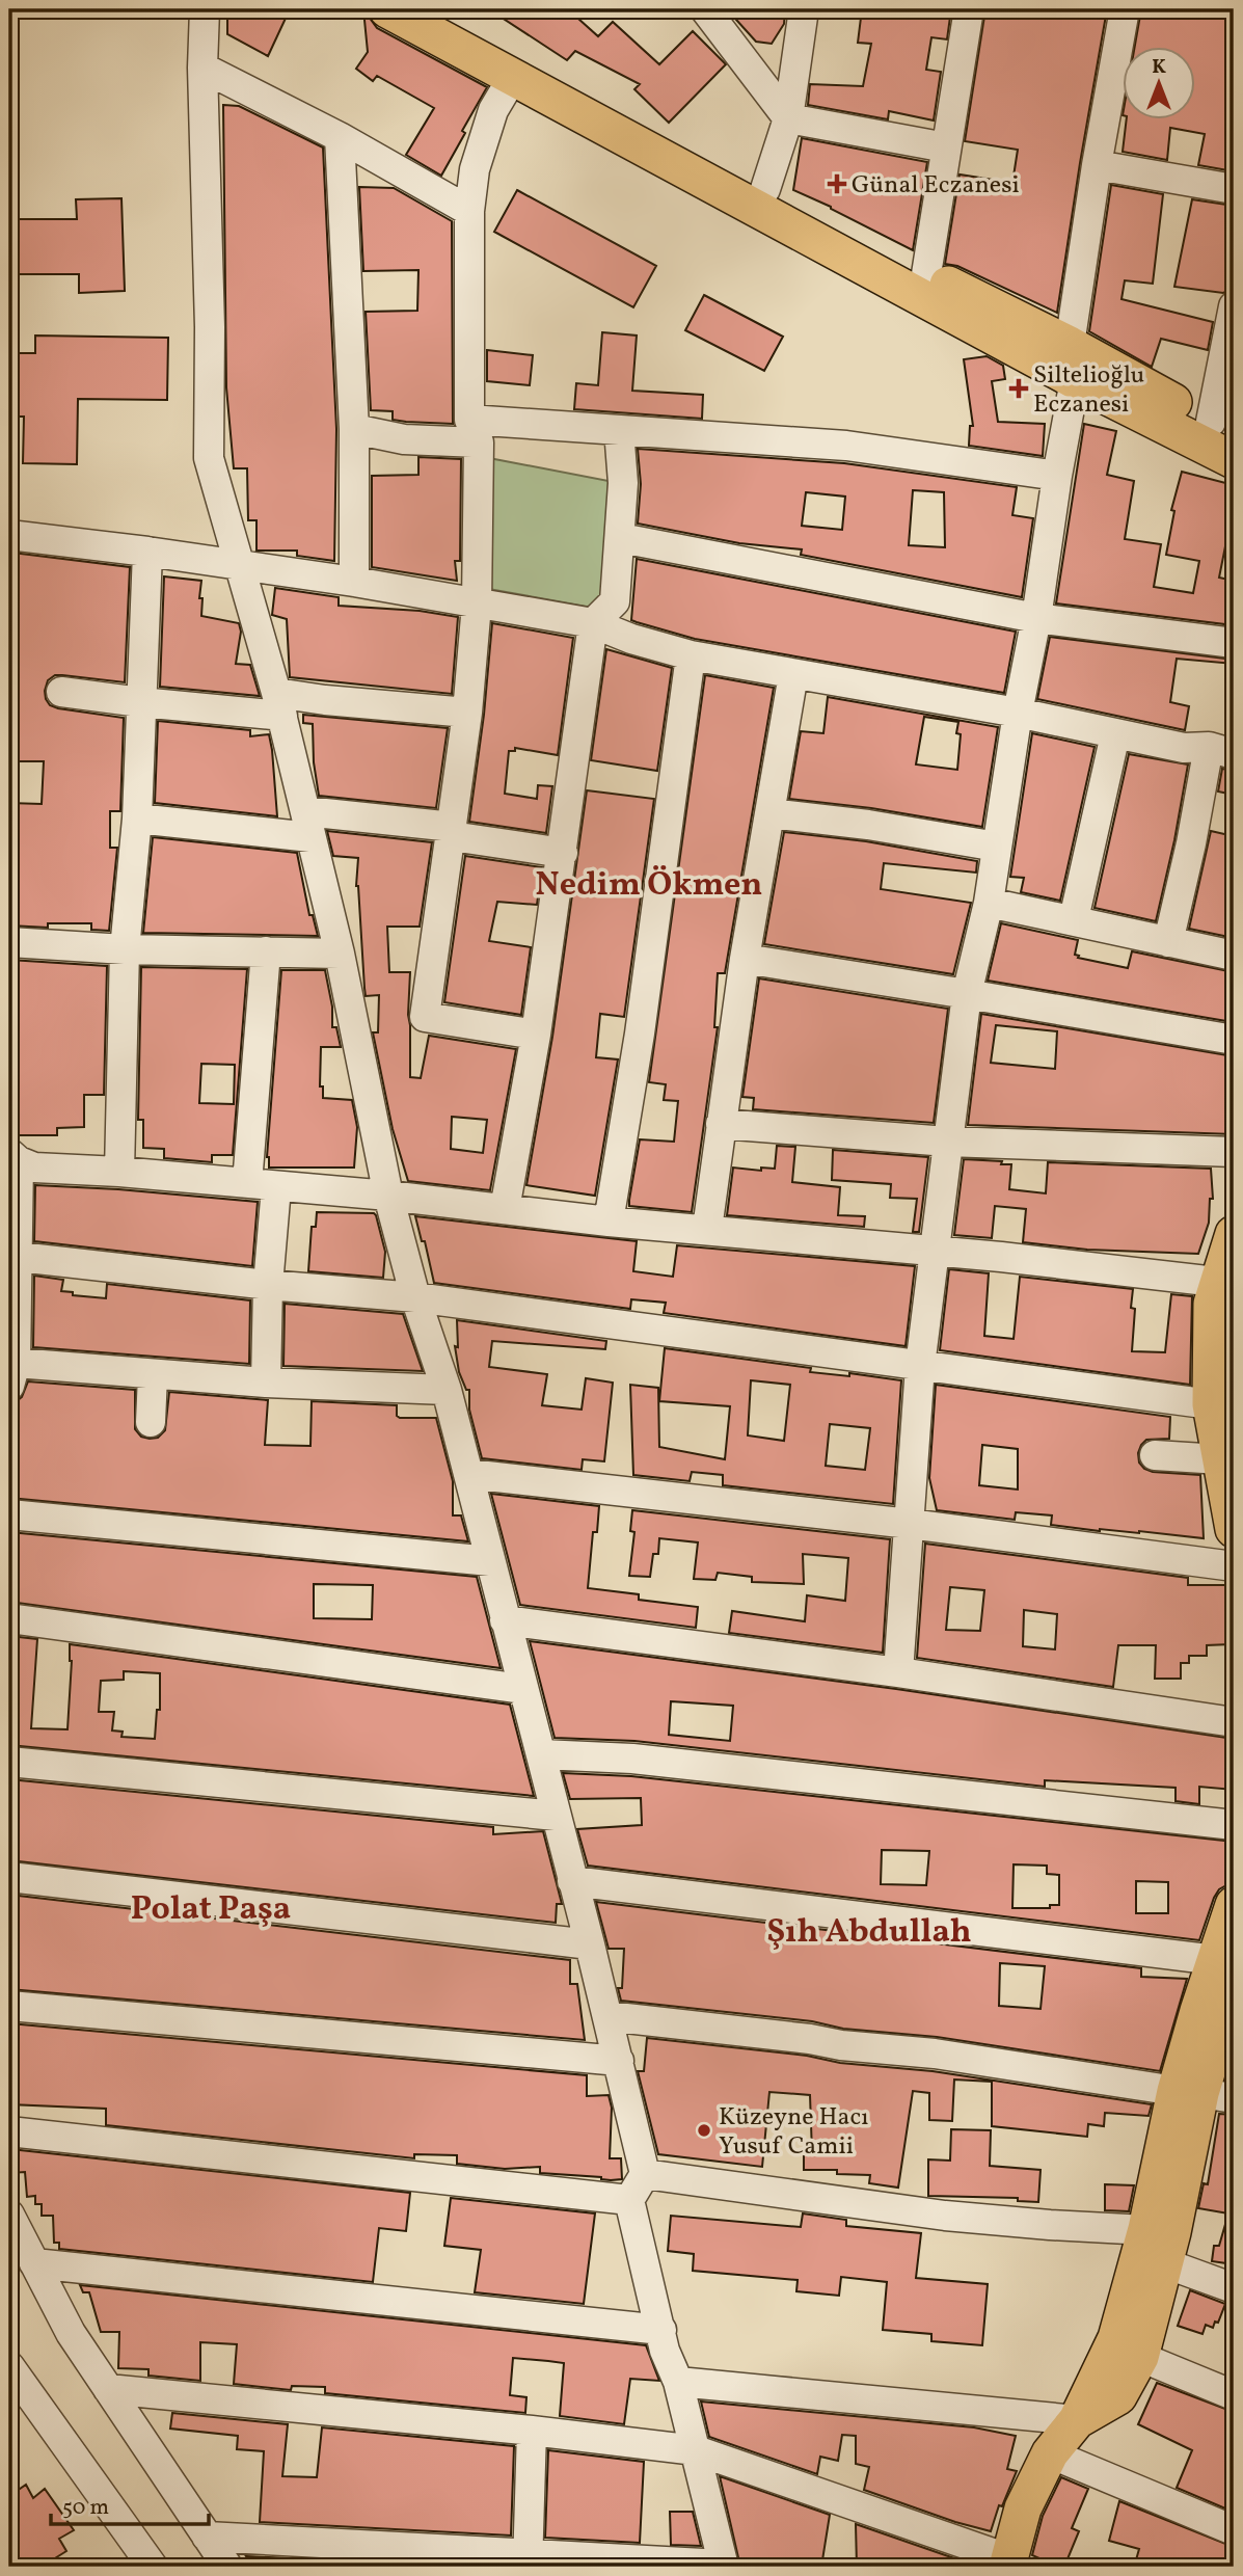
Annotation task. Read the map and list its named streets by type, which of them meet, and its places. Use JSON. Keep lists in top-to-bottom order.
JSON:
{
  "districts": ["Nedim Ökmen", "Polat Paşa", "Şıh Abdullah"],
  "places": {
    "health": ["Günal Eczanesi", "Siltelioğlu Eczanesi"],
    "other": ["Küzeyne Hacı Yusuf Camii"]
  },
  "scale_bar": "50 m",
  "north": "top"
}
